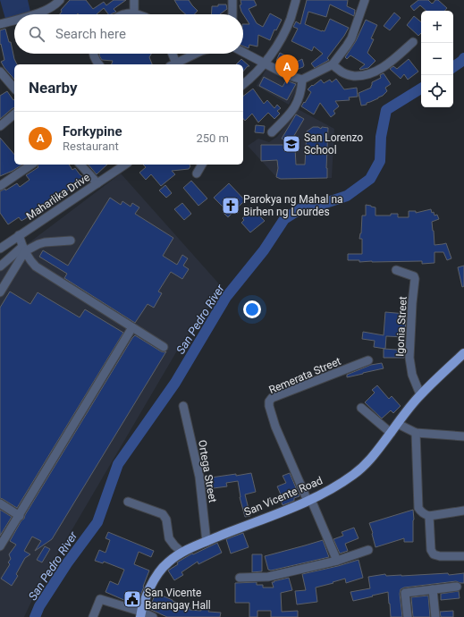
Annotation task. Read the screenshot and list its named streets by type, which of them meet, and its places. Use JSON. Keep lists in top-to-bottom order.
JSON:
{
  "streets": {
    "main road": ["San Vicente Road"],
    "street": [
      "Maharlika Drive",
      "Igonia Street",
      "Remerata Street",
      "Ortega Street"
    ]
  },
  "crossings": [
    ["Igonia Street", "San Vicente Road"],
    ["Remerata Street", "San Vicente Road"],
    ["Ortega Street", "San Vicente Road"]
  ],
  "water": ["San Pedro River"],
  "places": {
    "school or university": ["San Lorenzo School"],
    "church": ["Parokya ng Mahal na Birhen ng Lourdes"],
    "public building": ["San Vicente Barangay Hall"]
  },
  "page": {
    "map_buttons": ["+", "−"],
    "search": "Search here",
    "pins": "A",
    "heading": "Nearby",
    "list": [
      {
        "mark": "A",
        "name": "Forkypine",
        "note": "Restaurant",
        "value": "250 m"
      }
    ]
  }
}
